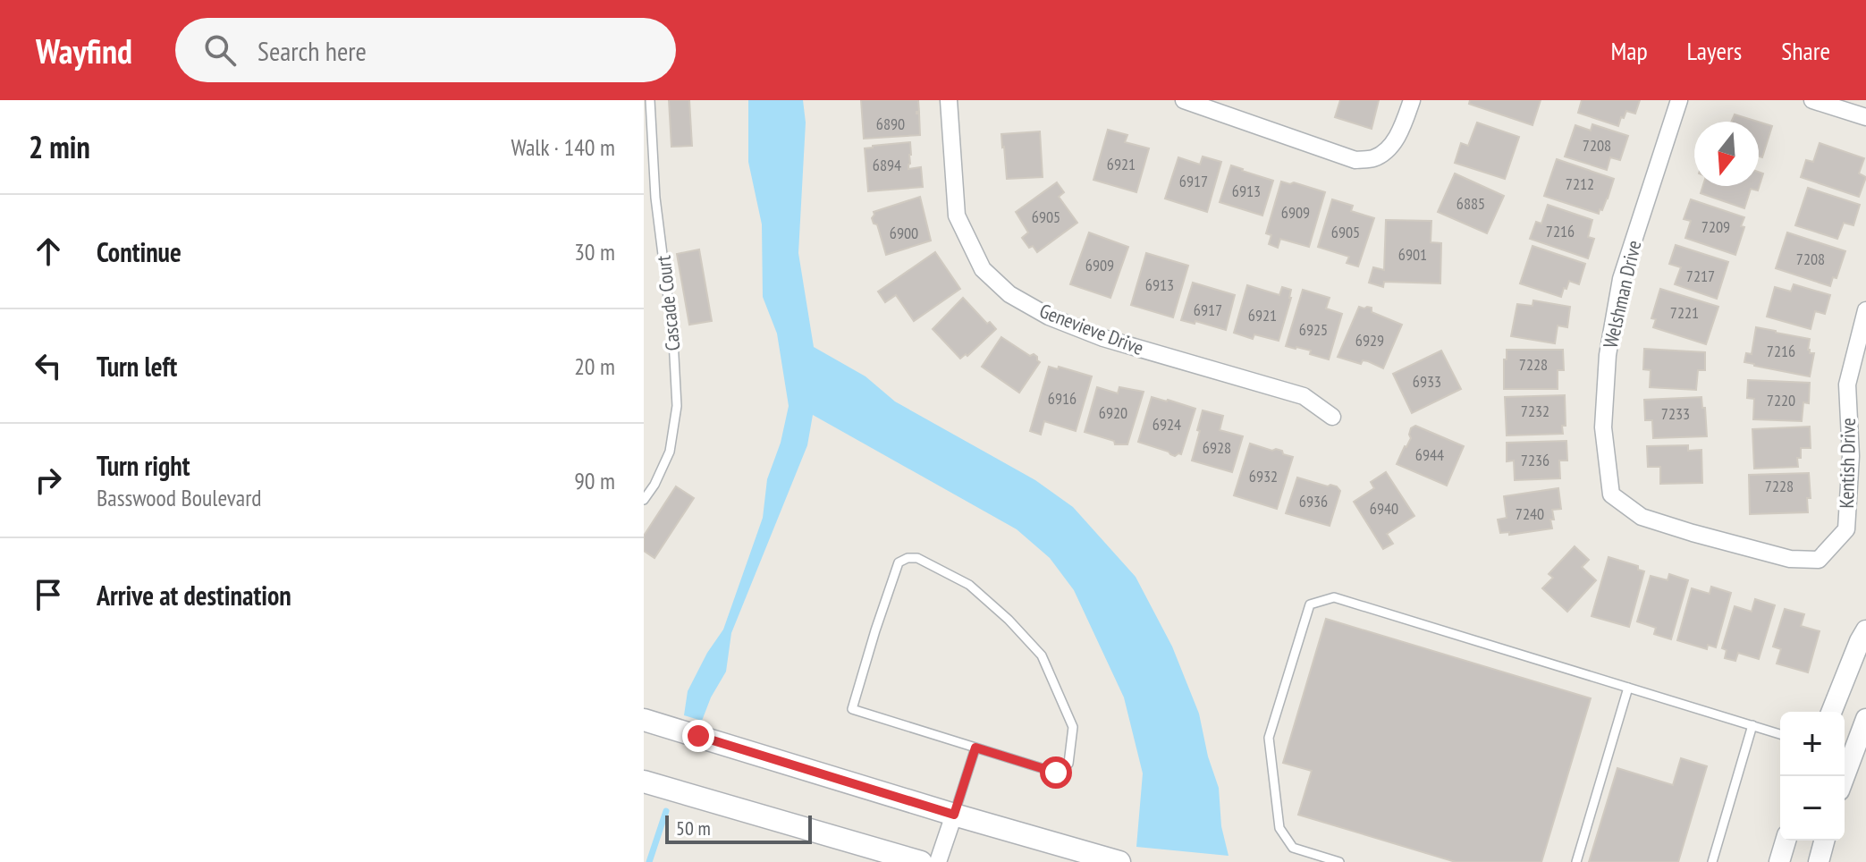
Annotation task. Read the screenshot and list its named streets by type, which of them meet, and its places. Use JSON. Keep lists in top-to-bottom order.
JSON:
{
  "streets": {
    "street": ["Welshman Drive", "Genevieve Drive", "Kentish Drive"],
    "lane": ["Cascade Court"]
  },
  "crossings": [
    ["Welshman Drive", "Kentish Drive"]
  ],
  "house_numbers": [
    "6890",
    "7208",
    "6921",
    "6894",
    "6917",
    "7212",
    "6913",
    "6885",
    "6909",
    "6905",
    "7209",
    "7216",
    "6905",
    "6900",
    "6901",
    "7208",
    "6909",
    "7217",
    "6913",
    "6917",
    "7221",
    "6921",
    "6925",
    "6929",
    "7216",
    "7228",
    "6933",
    "6916",
    "7220",
    "7232",
    "6920",
    "7233",
    "6924",
    "6928",
    "6944",
    "7236",
    "6932",
    "7228",
    "6936",
    "6940",
    "7240"
  ],
  "scale_bar": "50 m",
  "north": "bottom",
  "page": {
    "header": "Wayfind",
    "search": "Search here",
    "nav": ["Map", "Layers", "Share"],
    "heading": ["2 min", "Walk · 140 m"],
    "list": [
      ["Continue", "30 m"],
      ["Turn left", "20 m"],
      ["Turn right", "Basswood Boulevard", "90 m"],
      "Arrive at destination"
    ],
    "map_buttons": ["+", "−"],
    "scale": "50 m"
  }
}
